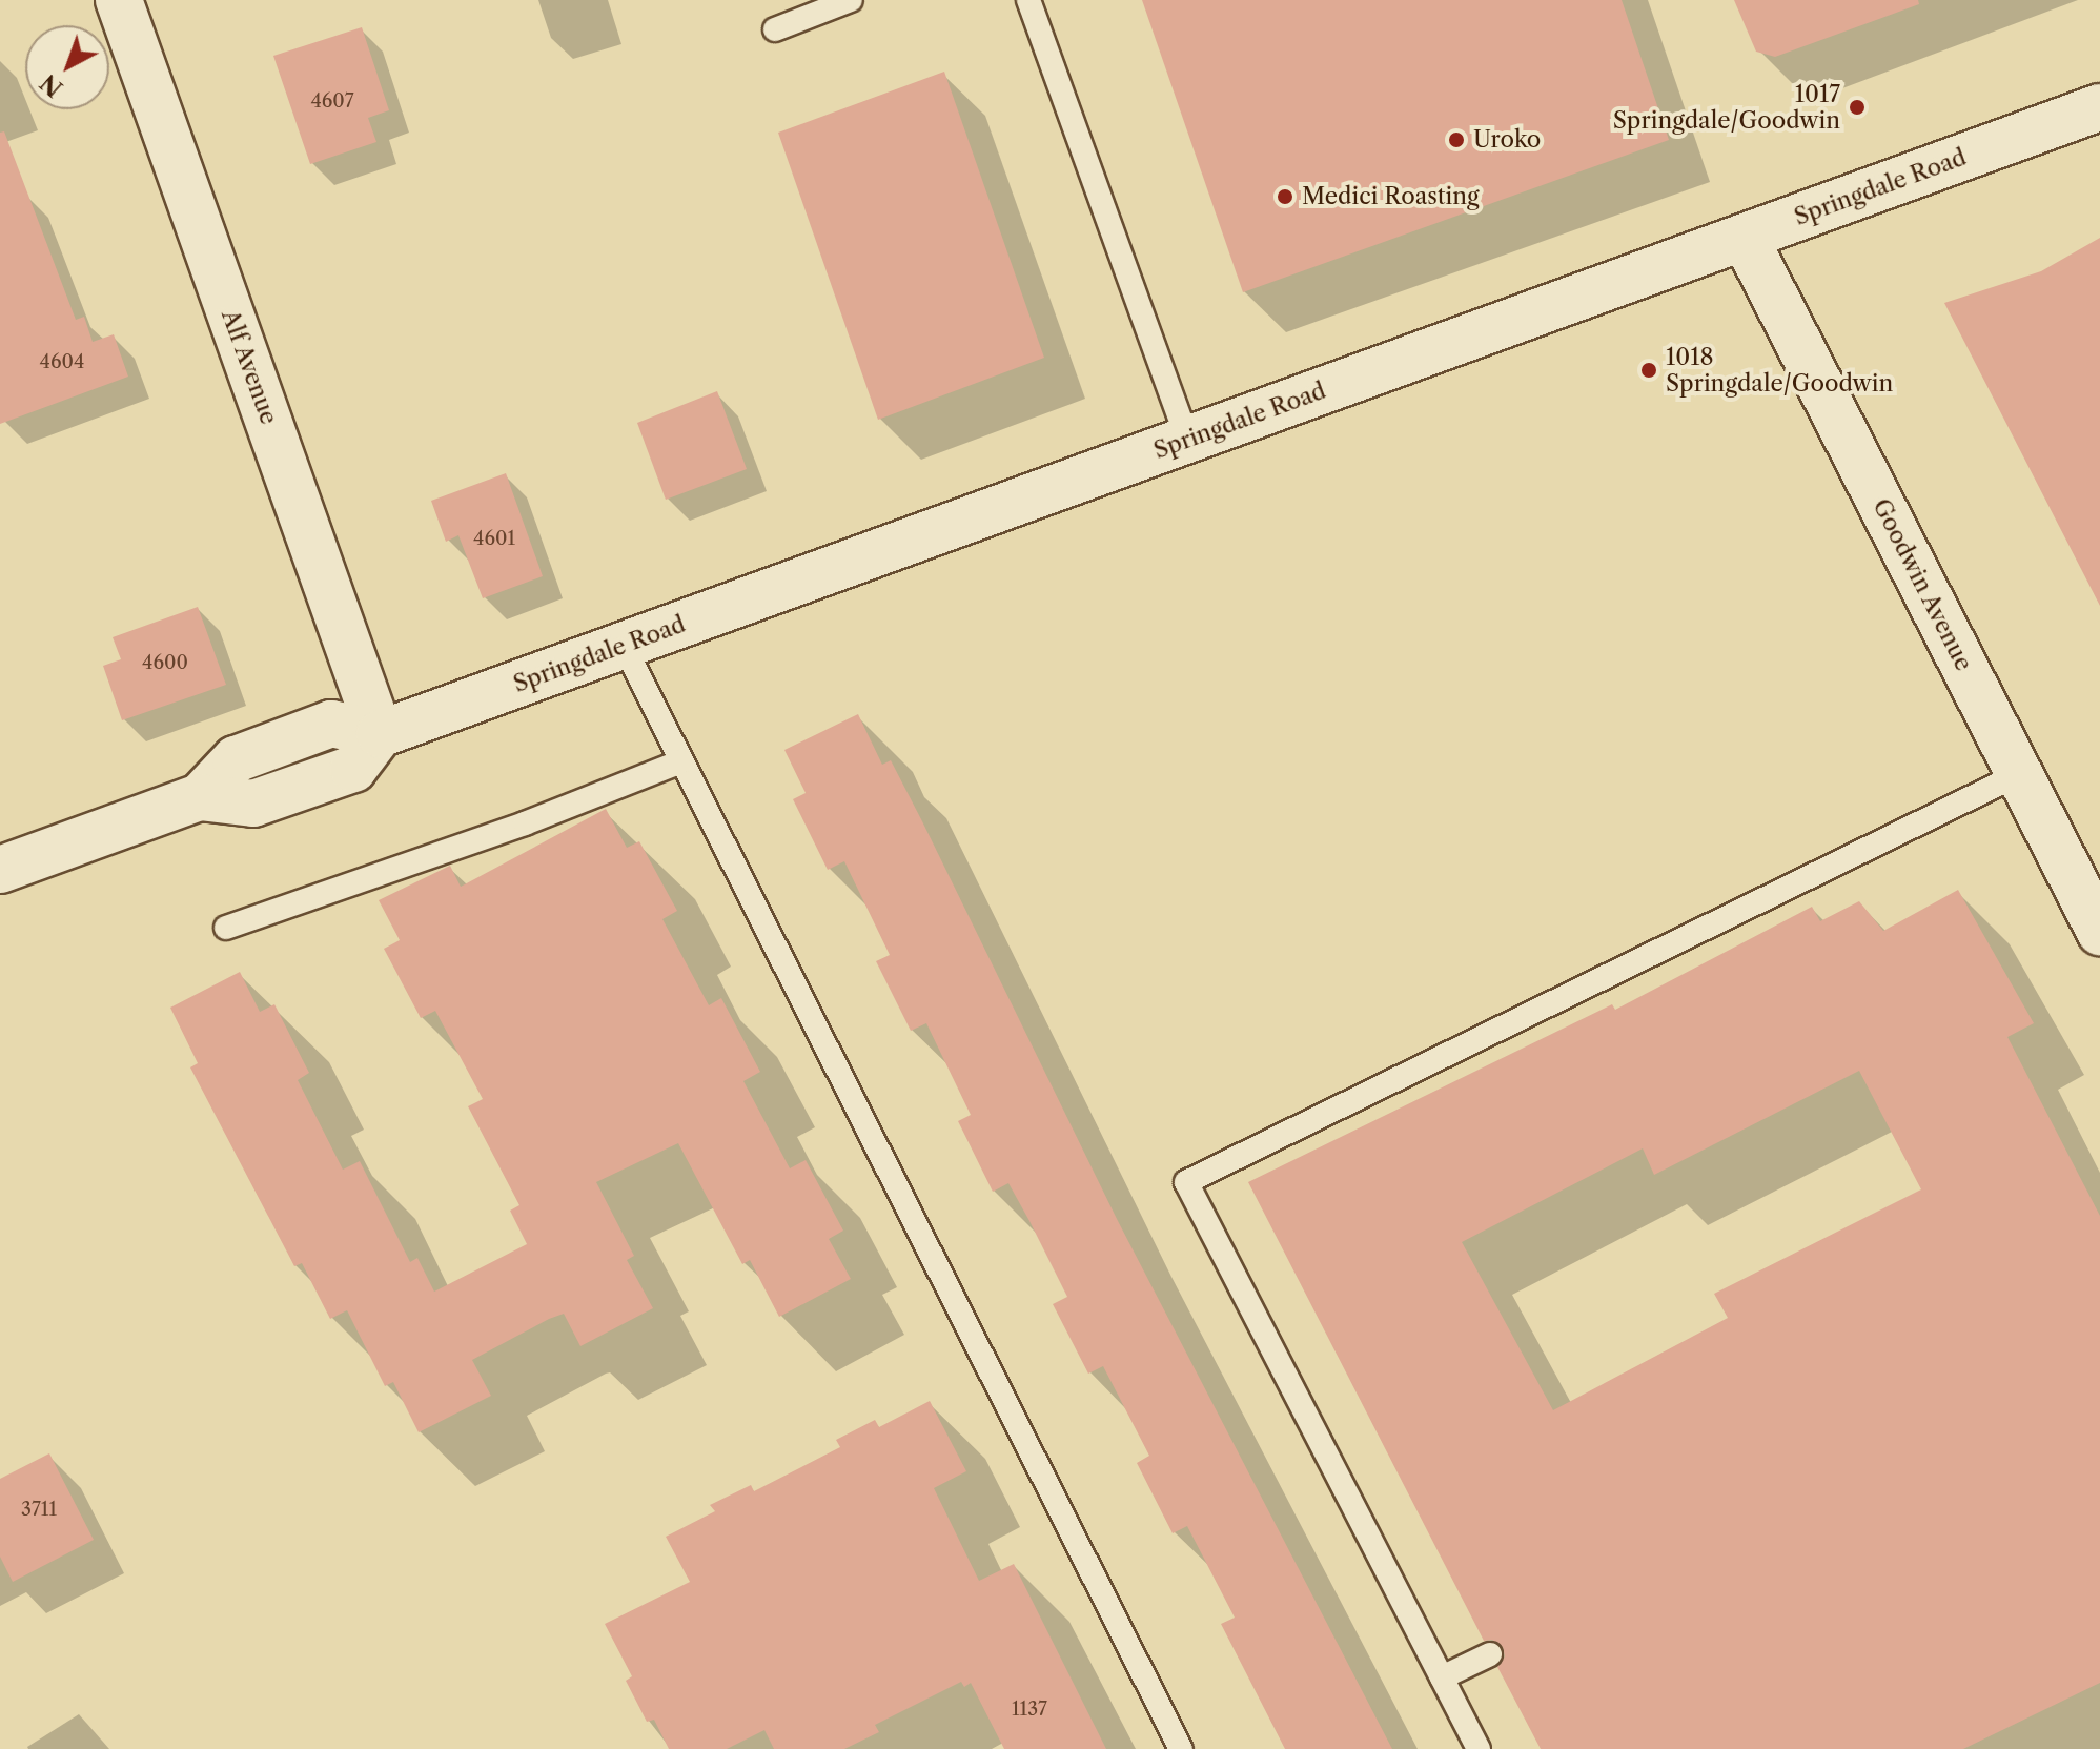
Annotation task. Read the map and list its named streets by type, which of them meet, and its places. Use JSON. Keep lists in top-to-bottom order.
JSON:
{
  "streets": {
    "main road": ["Springdale Road", "Alf Avenue", "Goodwin Avenue"]
  },
  "crossings": [
    ["Springdale Road", "Alf Avenue"],
    ["Springdale Road", "Goodwin Avenue"]
  ],
  "places": [
    "1017 Springdale/Goodwin",
    "Uroko",
    "Medici Roasting",
    "1018 Springdale/Goodwin"
  ],
  "house_numbers": [
    "4607",
    "4604",
    "4601",
    "4600",
    "3711",
    "1137"
  ],
  "north": "bottom left"
}
